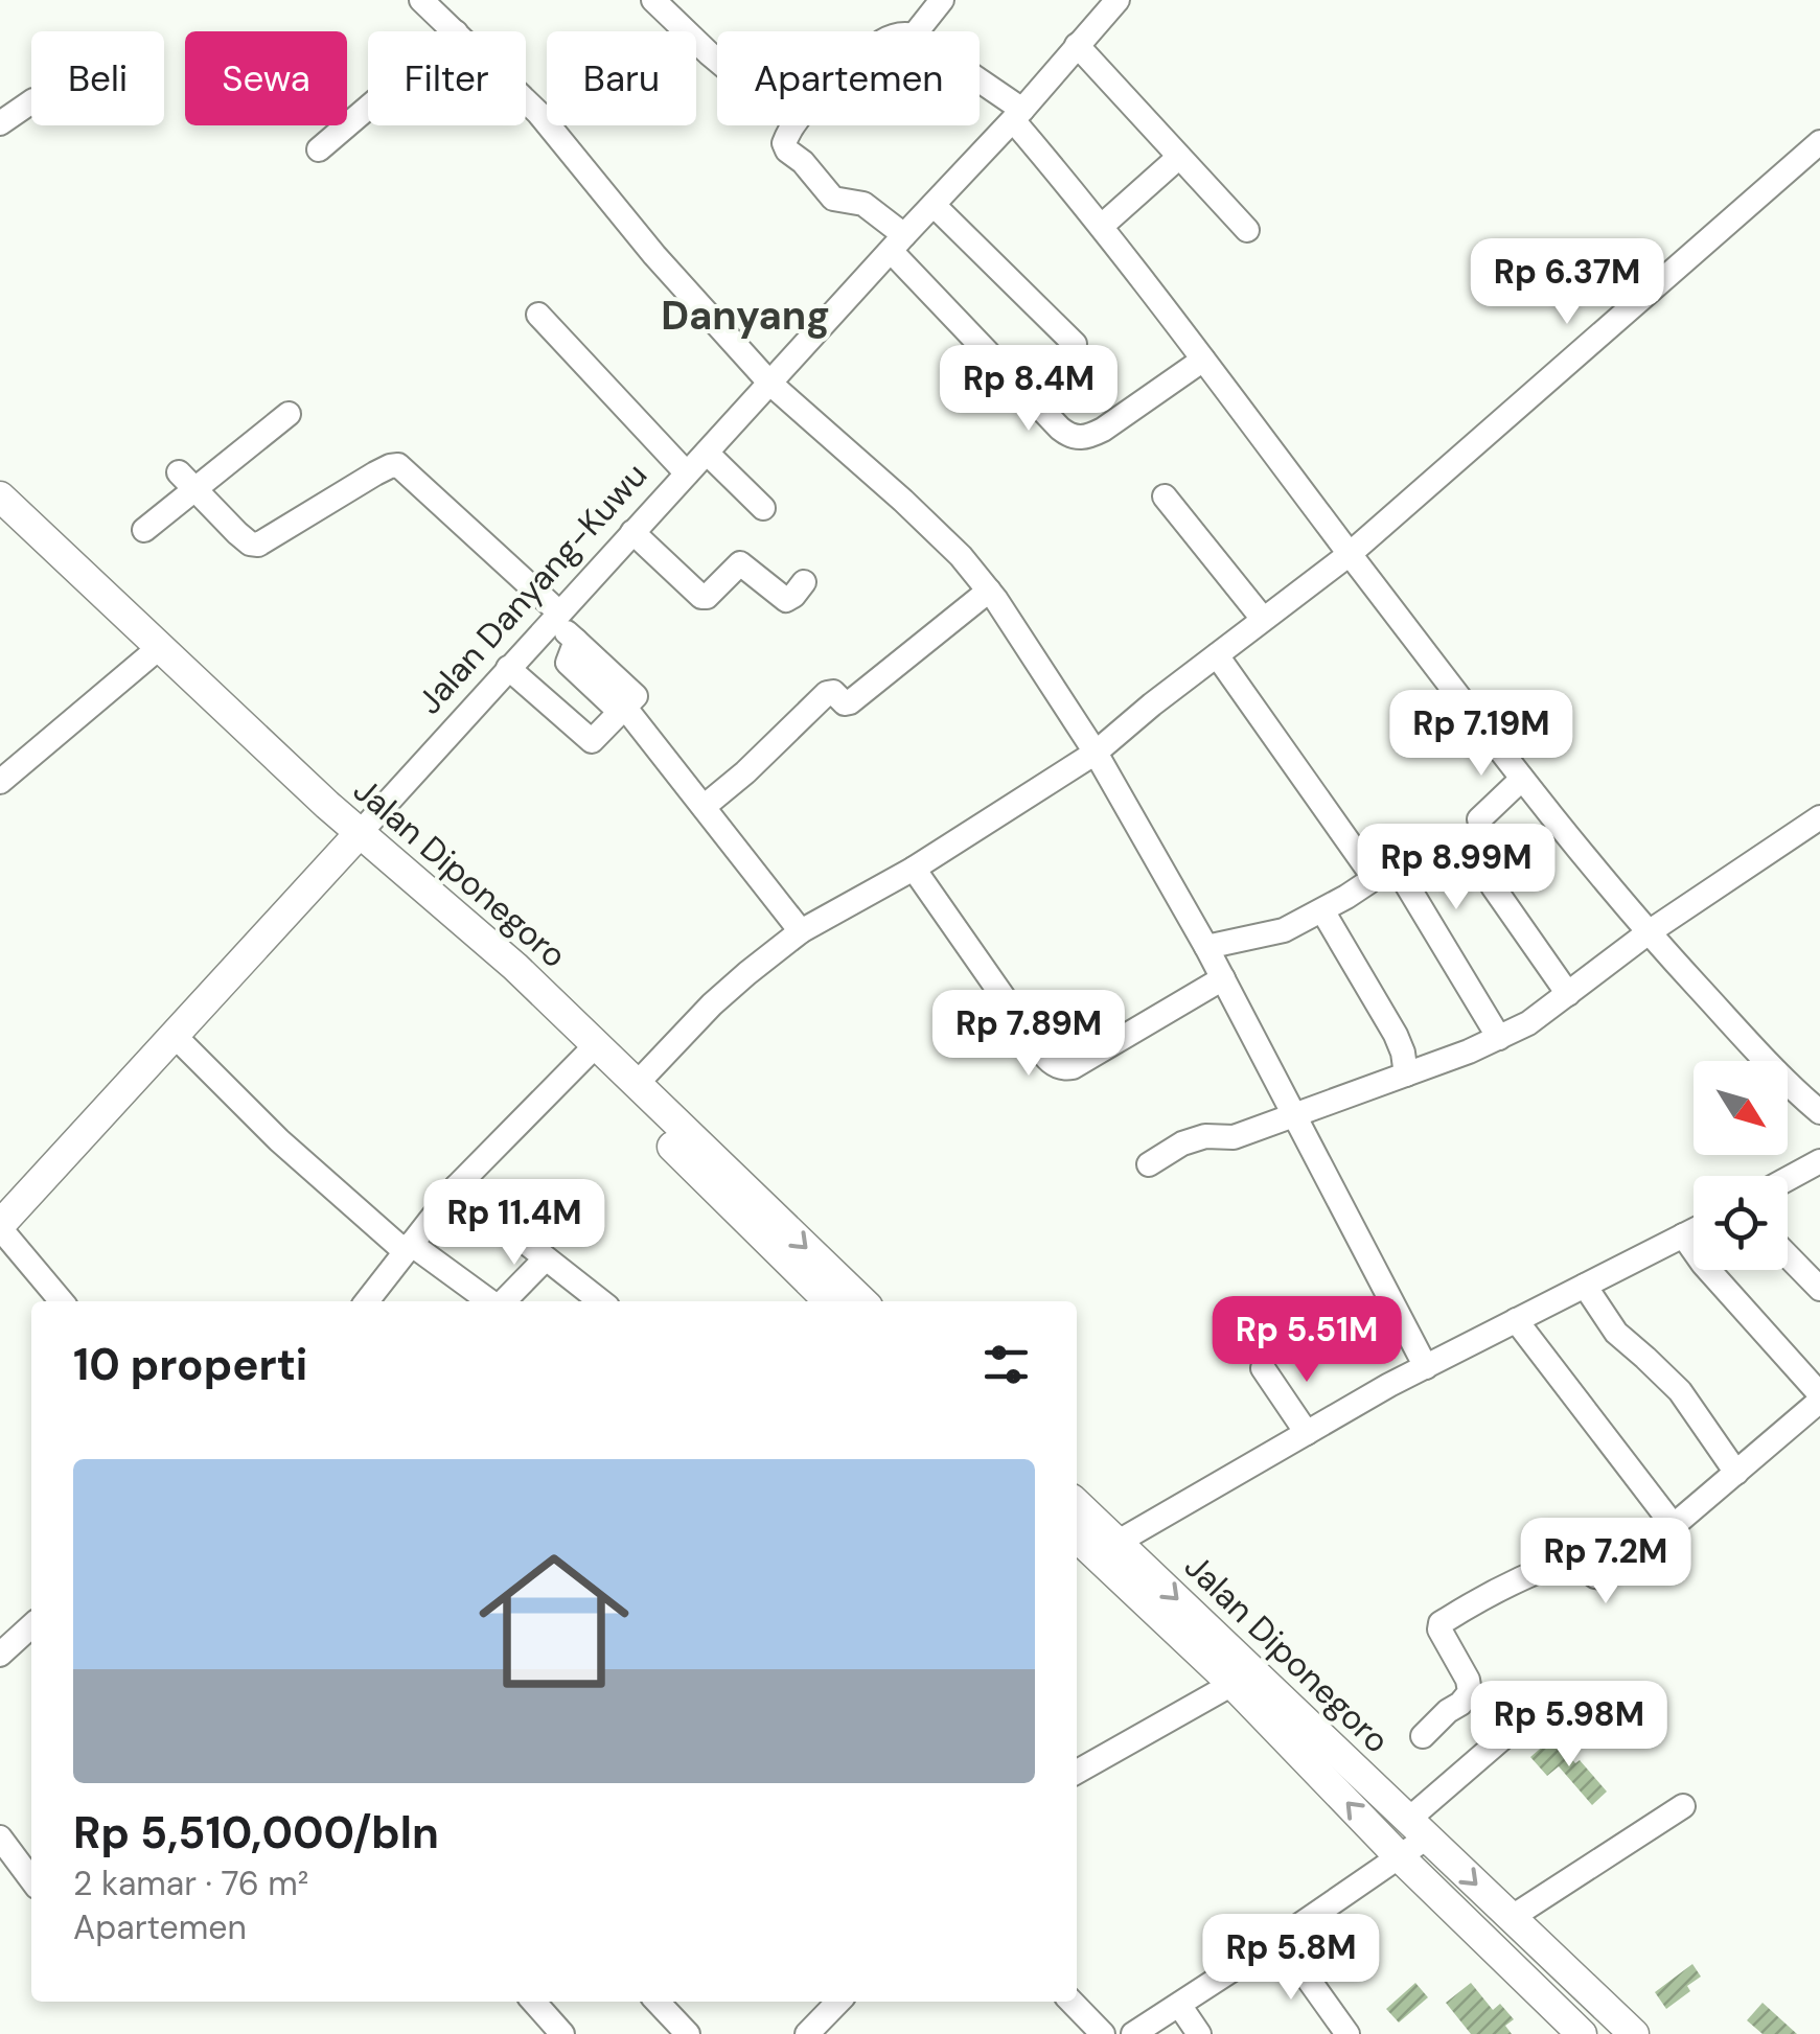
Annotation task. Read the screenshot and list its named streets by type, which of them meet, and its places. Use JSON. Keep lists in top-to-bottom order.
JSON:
{
  "streets": {
    "main road": ["Jalan Danyang-Kuwu", "Jalan Diponegoro"]
  },
  "crossings": [
    ["Jalan Danyang-Kuwu", "Jalan Diponegoro"]
  ],
  "districts": ["Danyang"],
  "north": "bottom right",
  "page": {
    "chip": [
      "Beli",
      "Sewa",
      "Filter",
      "Baru",
      "Apartemen"
    ],
    "price": [
      "Rp 6.37M",
      "Rp 8.4M",
      "Rp 7.19M",
      "Rp 8.99M",
      "Rp 7.89M",
      "Rp 11.4M",
      "Rp 5.51M",
      "Rp 7.2M",
      "Rp 5.98M",
      "Rp 5.8M"
    ],
    "heading": "10 properti",
    "list": [
      {
        "name": "Rp 5,510,000/bln",
        "note": "2 kamar · 76 m² · Apartemen"
      }
    ]
  }
}
